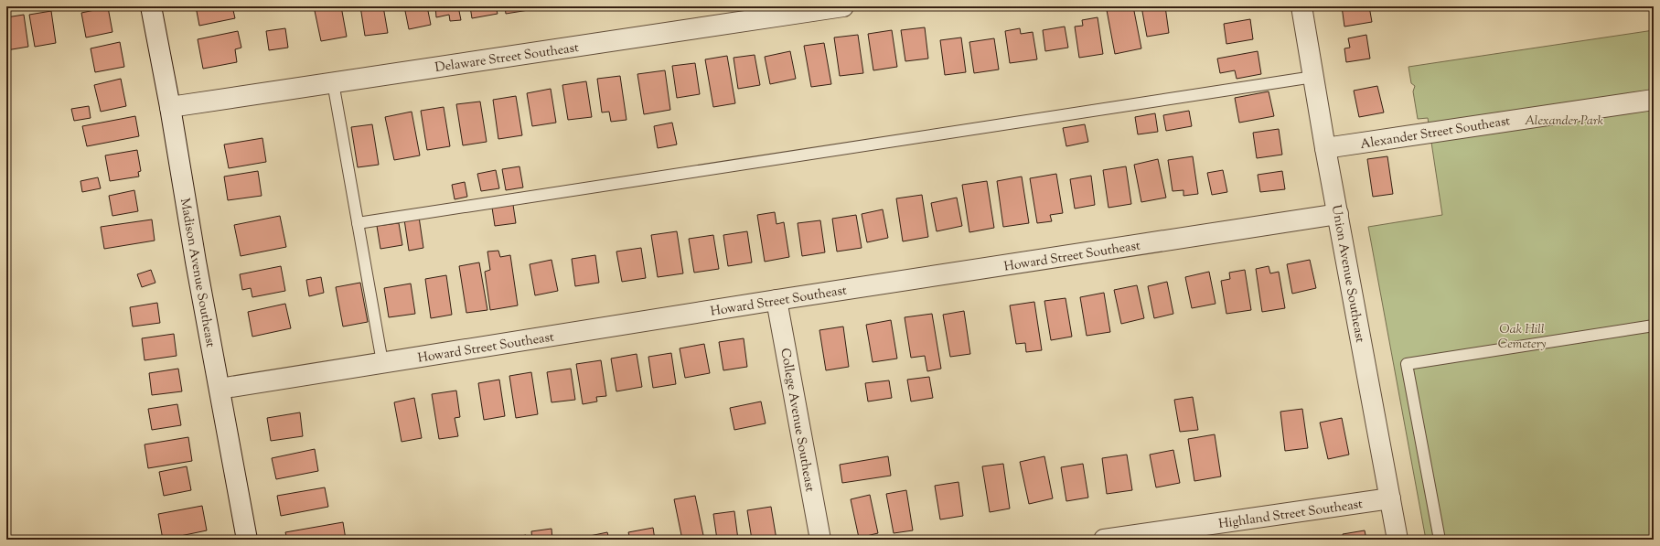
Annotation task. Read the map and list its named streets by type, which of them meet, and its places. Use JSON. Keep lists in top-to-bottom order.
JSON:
{
  "streets": {
    "street": [
      "Delaware Street Southeast",
      "Alexander Street Southeast",
      "Howard Street Southeast",
      "Madison Avenue Southeast",
      "Union Avenue Southeast",
      "College Avenue Southeast",
      "Highland Street Southeast"
    ]
  },
  "crossings": [
    ["Delaware Street Southeast", "Madison Avenue Southeast"],
    ["Alexander Street Southeast", "Union Avenue Southeast"],
    ["Howard Street Southeast", "Madison Avenue Southeast"],
    ["Howard Street Southeast", "Union Avenue Southeast"],
    ["Howard Street Southeast", "College Avenue Southeast"],
    ["Union Avenue Southeast", "Highland Street Southeast"]
  ],
  "parks": ["Alexander Park", "Oak Hill Cemetery"]
}
